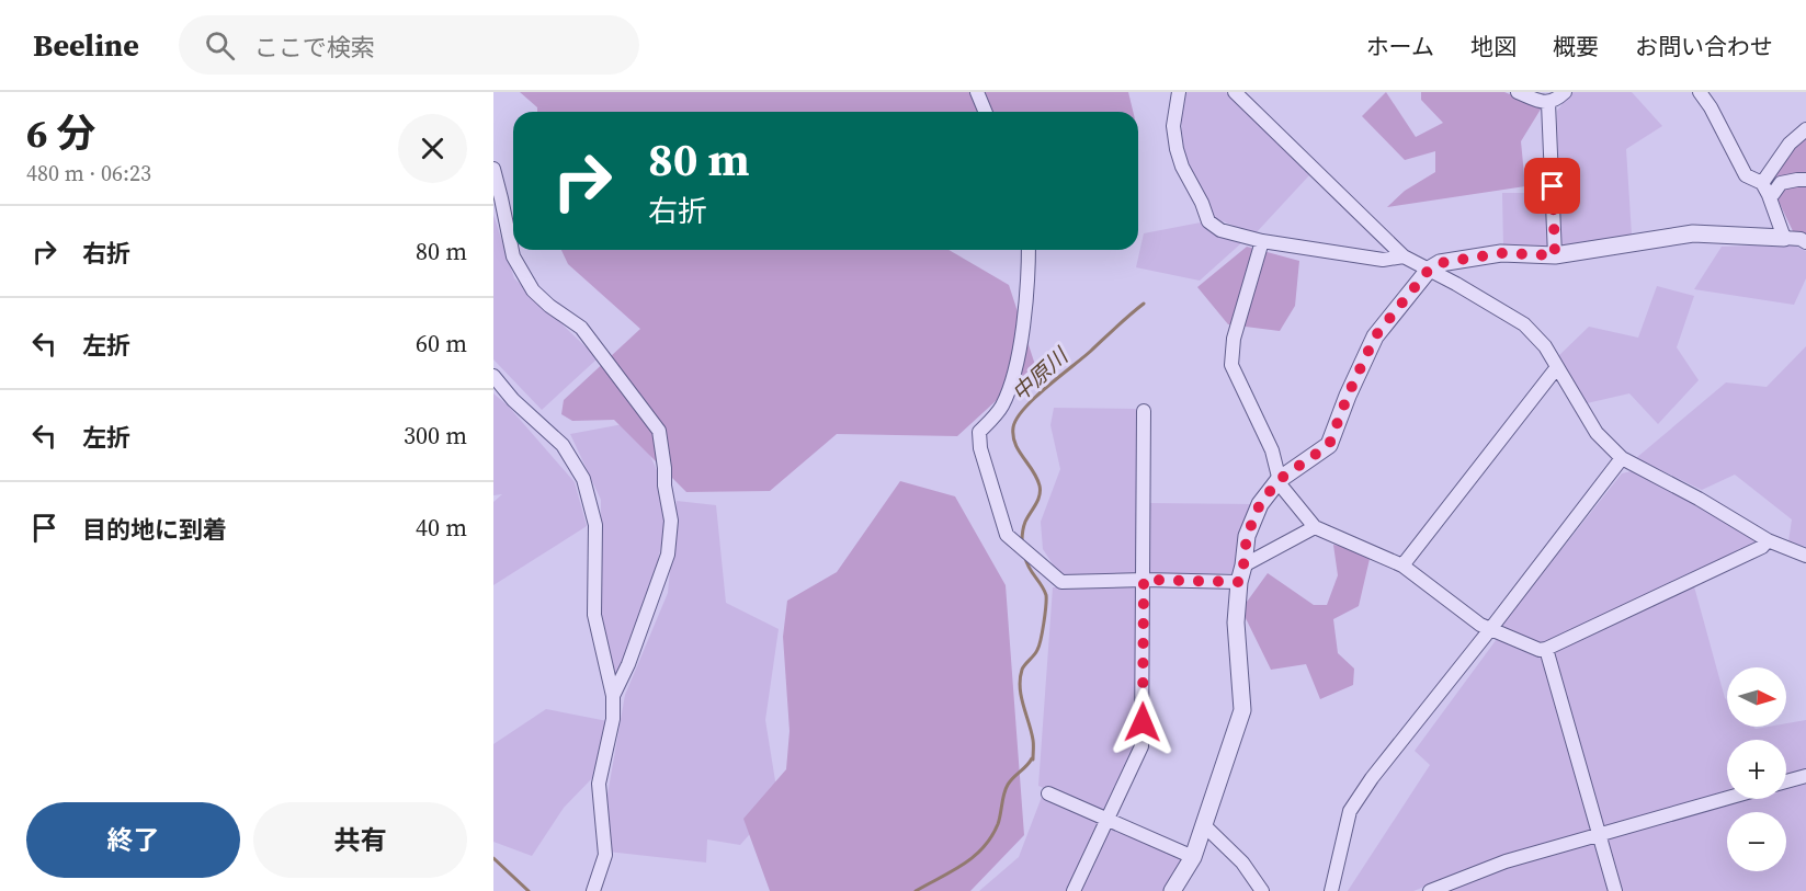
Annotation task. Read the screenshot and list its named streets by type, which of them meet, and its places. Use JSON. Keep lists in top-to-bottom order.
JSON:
{
  "water": ["中原川"],
  "north": "right",
  "page": {
    "header": "Beeline",
    "search": "ここで検索",
    "nav": [
      "ホーム",
      "地図",
      "概要",
      "お問い合わせ"
    ],
    "heading": ["6 分", "480 m · 06:23"],
    "turn": ["80 m", "右折"],
    "list": [
      {
        "name": "右折",
        "value": "80 m"
      },
      {
        "name": "左折",
        "value": "60 m"
      },
      {
        "name": "左折",
        "value": "300 m"
      },
      {
        "name": "目的地に到着",
        "value": "40 m"
      }
    ],
    "map_buttons": ["+", "−"],
    "buttons": ["終了", "共有"]
  }
}
